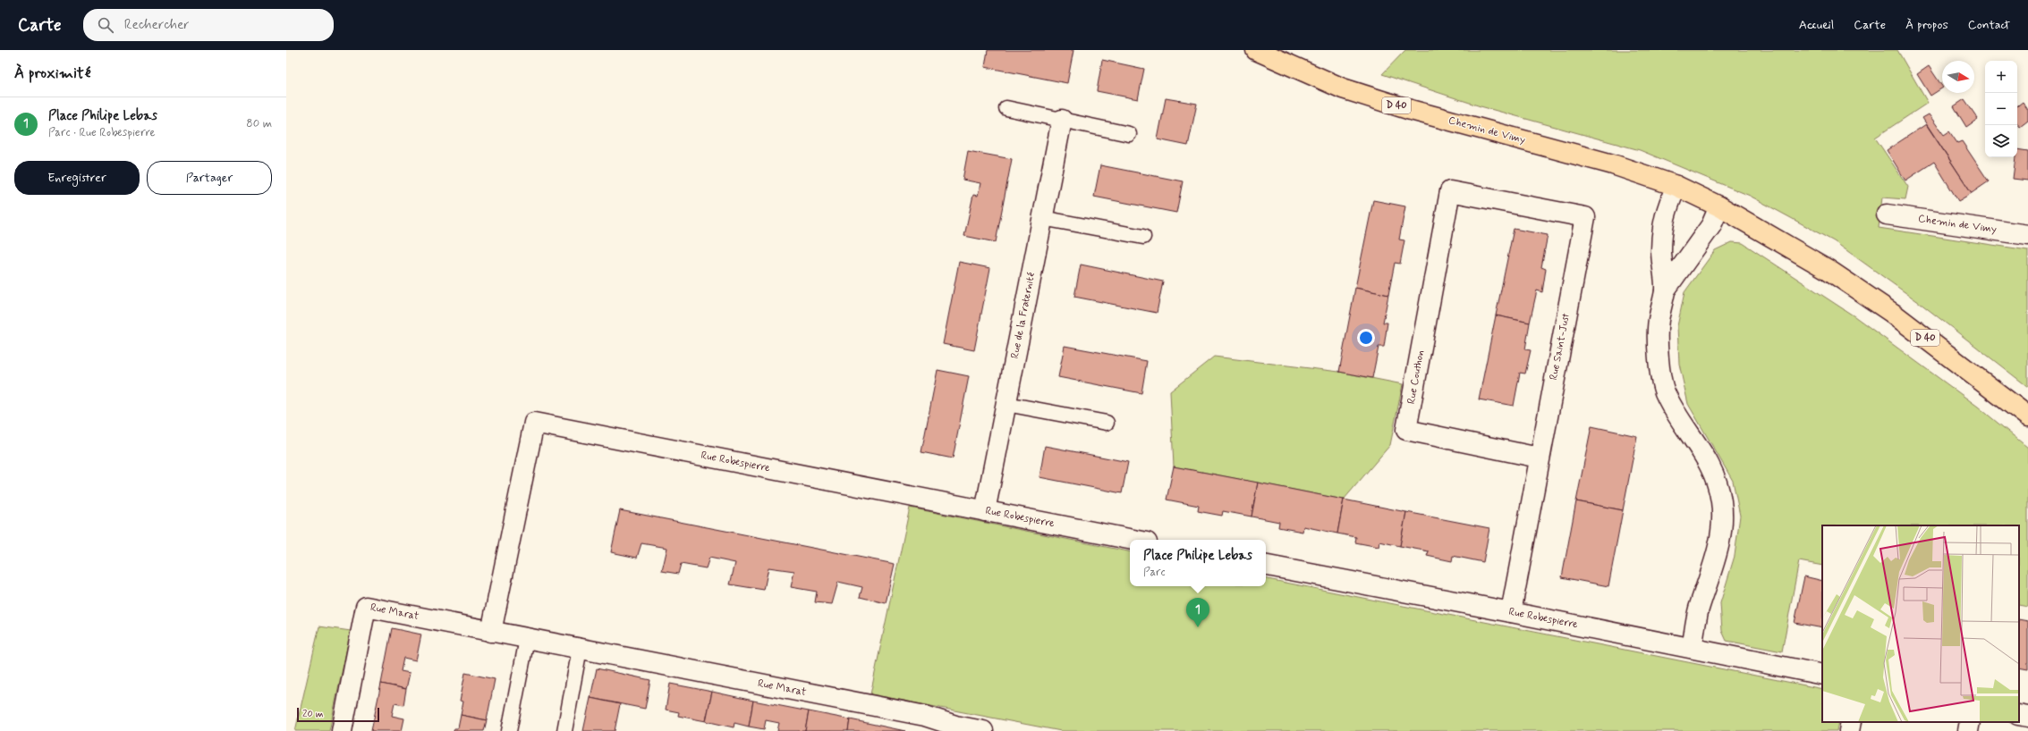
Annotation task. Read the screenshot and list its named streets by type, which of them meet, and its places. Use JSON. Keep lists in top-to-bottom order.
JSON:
{
  "streets": {
    "main road": ["D 40", "Chemin de Vimy"],
    "street": [
      "Rue de la Fraternité",
      "Rue Saint-Just",
      "Rue Couthon",
      "Rue Robespierre",
      "Rue Marat"
    ]
  },
  "crossings": [
    ["D 40", "Chemin de Vimy"],
    ["Rue de la Fraternité", "Rue Robespierre"],
    ["Rue Saint-Just", "Rue Couthon"],
    ["Rue Saint-Just", "Rue Robespierre"],
    ["Rue Robespierre", "Rue Marat"]
  ],
  "scale_bar": "20 m",
  "north": "right",
  "page": {
    "header": "Carte",
    "search": "Rechercher",
    "nav": [
      "Accueil",
      "Carte",
      "À propos",
      "Contact"
    ],
    "heading": "À proximité",
    "map_buttons": ["+", "−"],
    "list": [
      {
        "mark": "1",
        "name": "Place Philipe Lebas",
        "note": "Parc · Rue Robespierre",
        "value": "80 m"
      }
    ],
    "buttons": ["Enregistrer", "Partager"],
    "popup": ["Place Philipe Lebas", "Parc"],
    "pins": "1",
    "scale": "20 m"
  }
}
